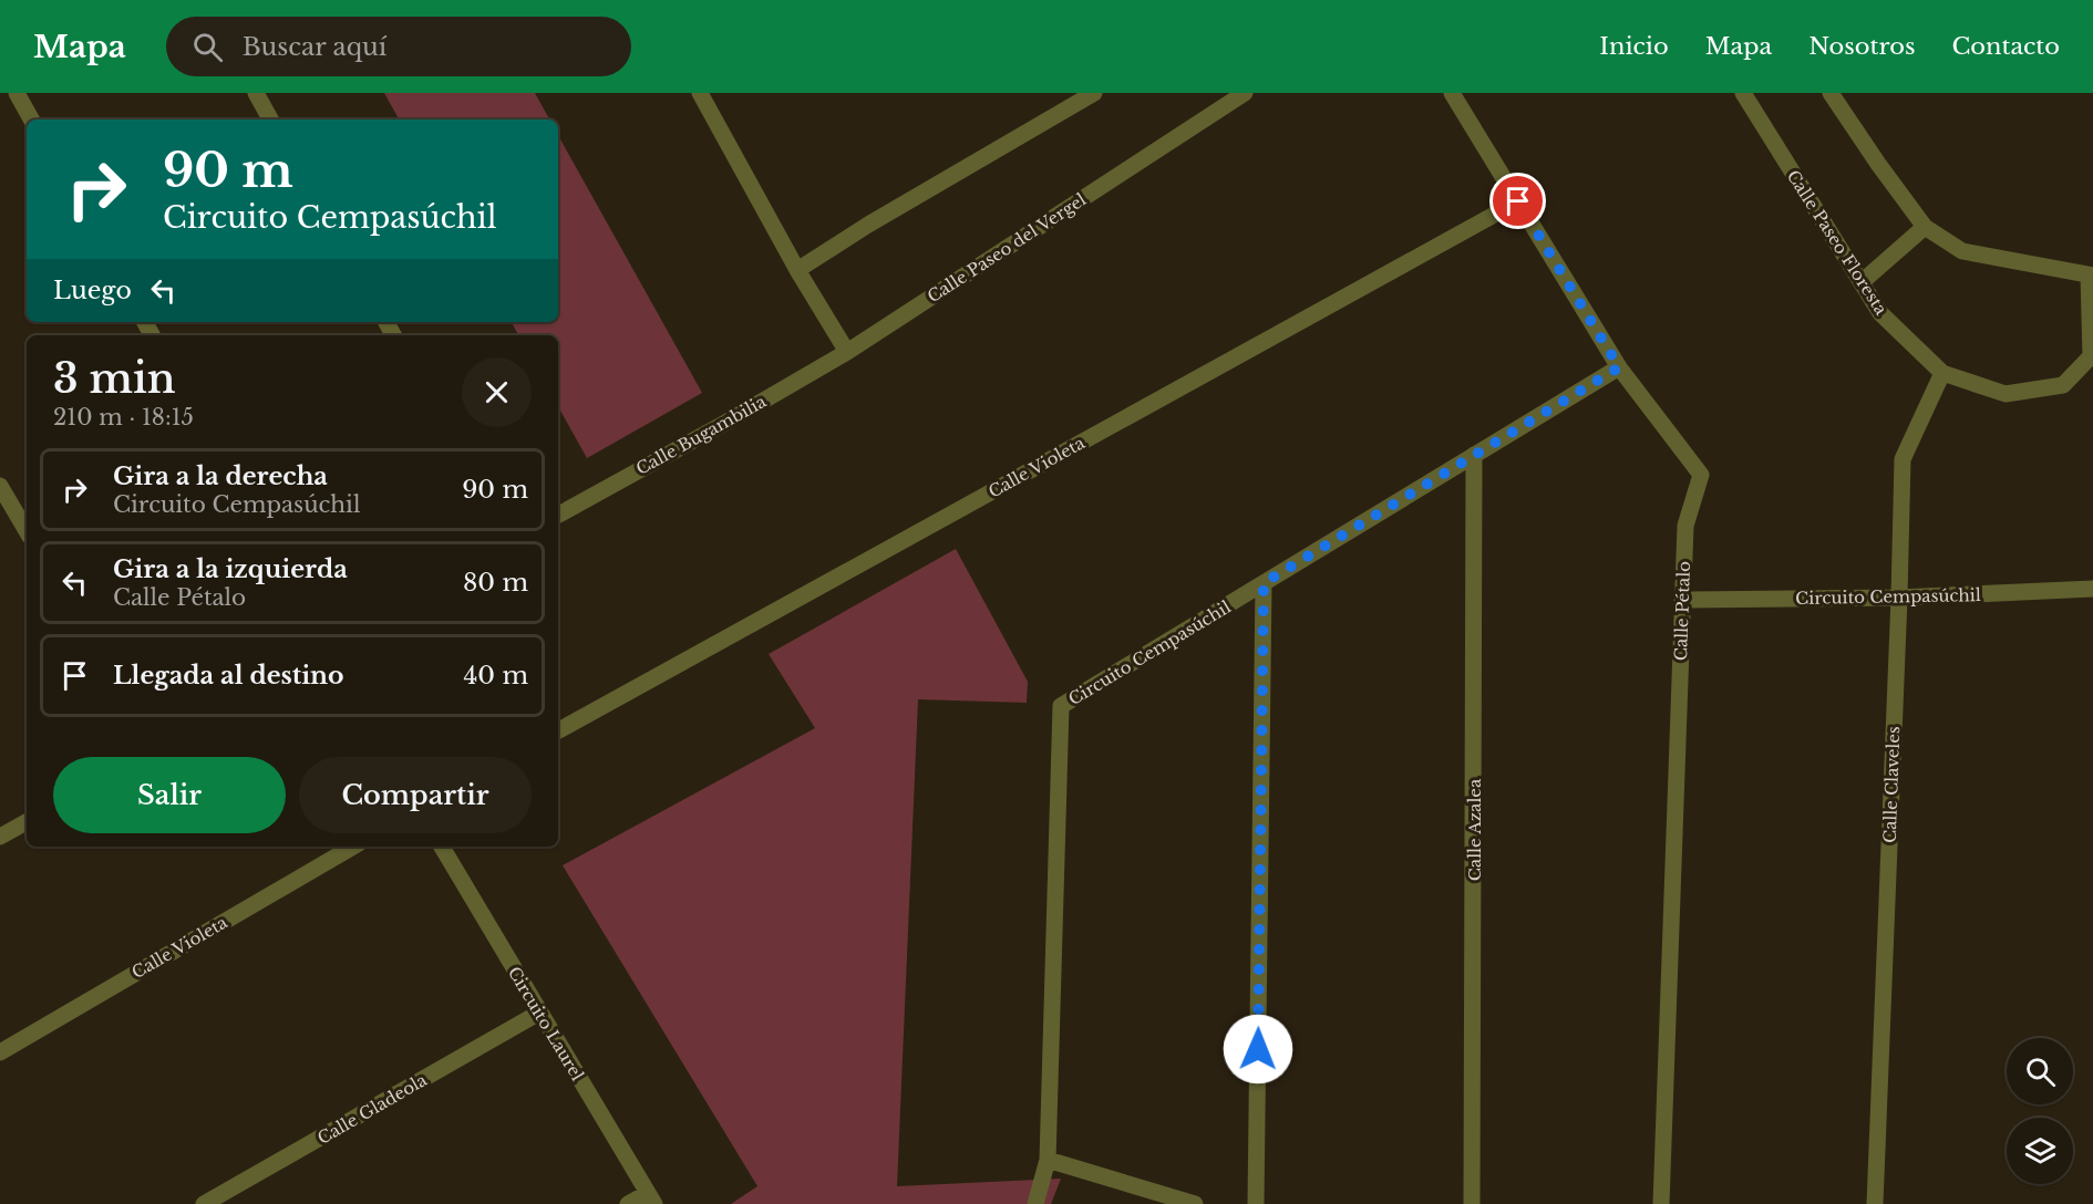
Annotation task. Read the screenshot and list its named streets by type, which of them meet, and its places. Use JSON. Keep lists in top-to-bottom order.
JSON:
{
  "streets": {
    "street": [
      "Calle Paseo Floresta",
      "Calle Paseo del Vergel",
      "Calle Bugambilia",
      "Calle Violeta",
      "Circuito Cempasúchil",
      "Calle Pétalo",
      "Calle Claveles",
      "Calle Azalea",
      "Circuito Laurel",
      "Calle Gladeola"
    ]
  },
  "crossings": [
    ["Calle Paseo Floresta", "Calle Claveles"],
    ["Calle Paseo del Vergel", "Calle Bugambilia"],
    ["Calle Violeta", "Calle Pétalo"],
    ["Circuito Cempasúchil", "Calle Pétalo"],
    ["Circuito Cempasúchil", "Calle Claveles"],
    ["Circuito Cempasúchil", "Calle Azalea"],
    ["Circuito Laurel", "Calle Gladeola"]
  ],
  "page": {
    "header": "Mapa",
    "search": "Buscar aquí",
    "nav": [
      "Inicio",
      "Mapa",
      "Nosotros",
      "Contacto"
    ],
    "turn": ["90 m", "Circuito Cempasúchil"],
    "then": "Luego",
    "heading": ["3 min", "210 m · 18:15"],
    "list": [
      {
        "name": "Gira a la derecha",
        "note": "Circuito Cempasúchil",
        "value": "90 m"
      },
      {
        "name": "Gira a la izquierda",
        "note": "Calle Pétalo",
        "value": "80 m"
      },
      {
        "name": "Llegada al destino",
        "value": "40 m"
      }
    ],
    "buttons": ["Salir", "Compartir"]
  }
}
